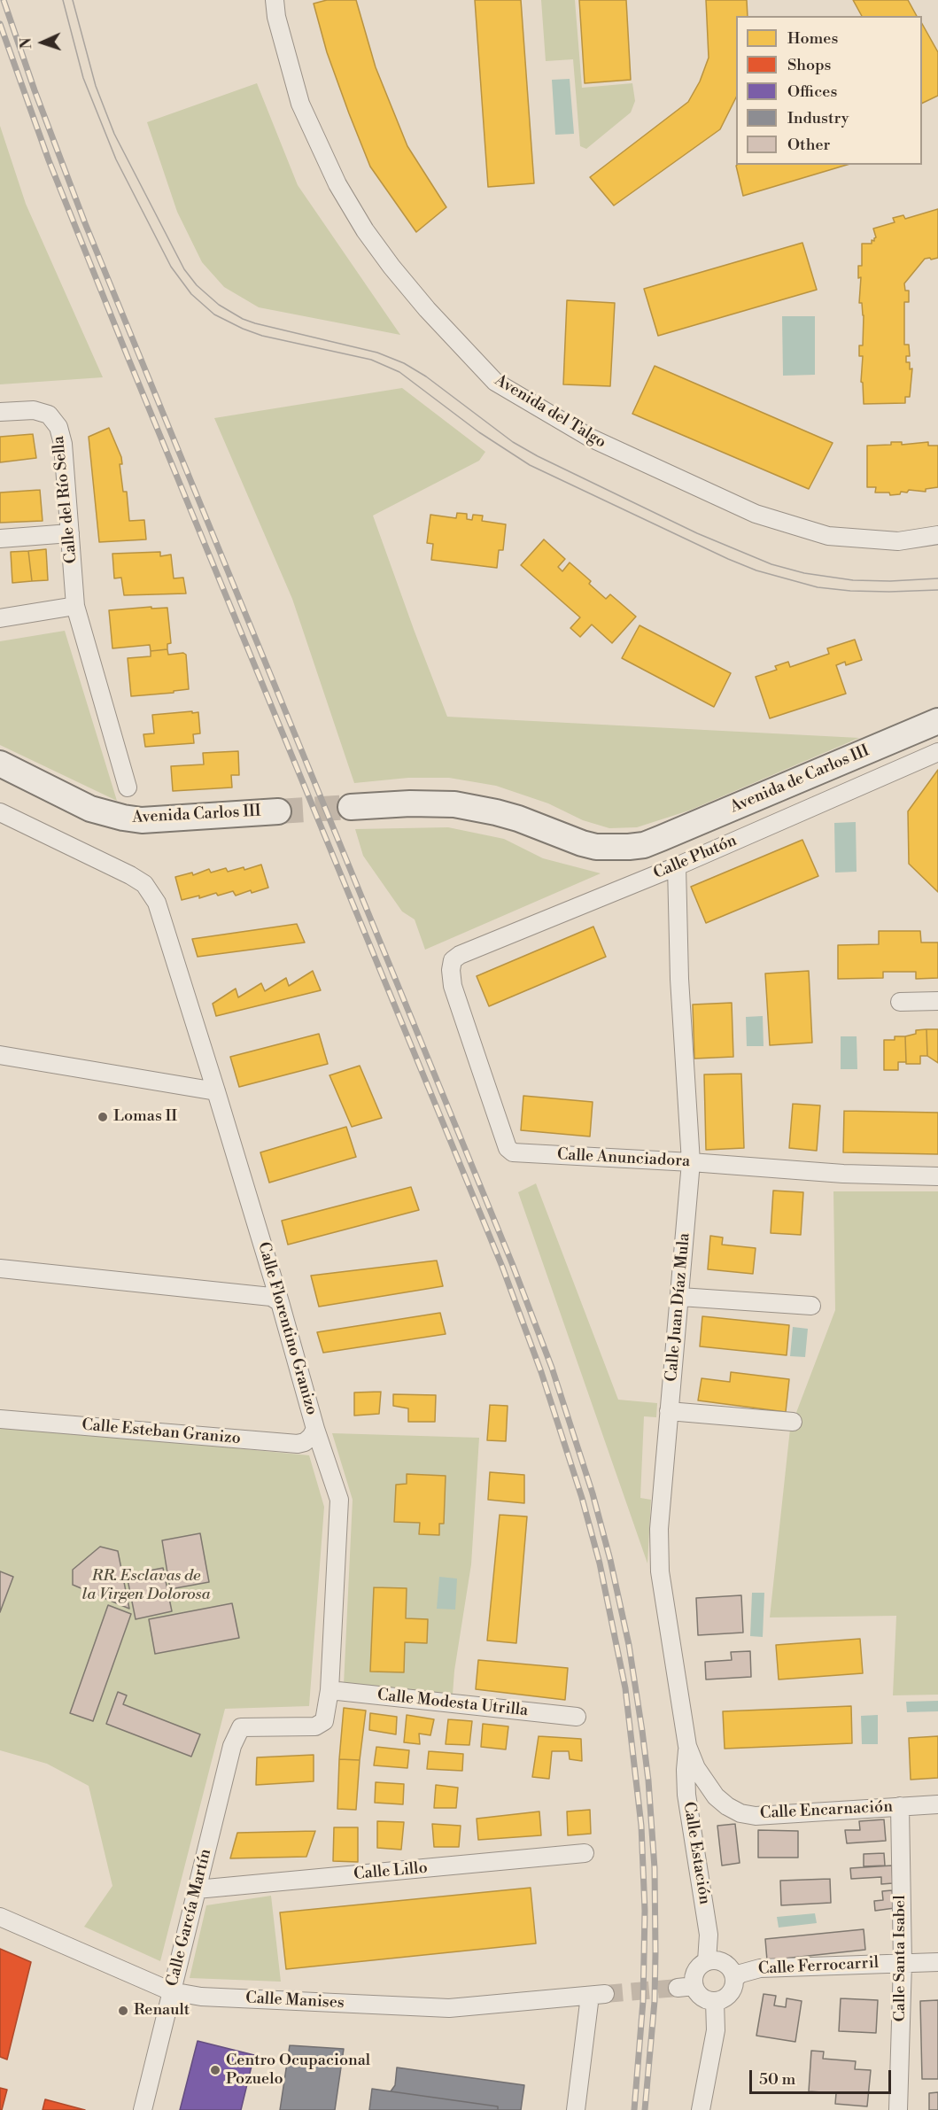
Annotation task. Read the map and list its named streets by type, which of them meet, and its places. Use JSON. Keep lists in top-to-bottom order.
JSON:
{
  "streets": {
    "street": [
      "Avenida del Talgo",
      "Calle del Río Sella",
      "Avenida de Carlos III",
      "Avenida Carlos III",
      "Calle Plutón",
      "Calle Anunciadora",
      "Calle Juan Díaz Mula",
      "Calle Florentino Granizo",
      "Calle Esteban Granizo",
      "Calle Modesta Utrilla",
      "Calle Encarnación",
      "Calle Estación",
      "Calle Lillo",
      "Calle García Martín",
      "Calle Santa Isabel",
      "Calle Ferrocarril",
      "Calle Manises"
    ]
  },
  "crossings": [
    ["Calle Plutón", "Calle Anunciadora"],
    ["Calle Plutón", "Calle Juan Díaz Mula"],
    ["Calle Anunciadora", "Calle Juan Díaz Mula"],
    ["Calle Juan Díaz Mula", "Calle Encarnación"],
    ["Calle Juan Díaz Mula", "Calle Estación"],
    ["Calle Florentino Granizo", "Calle Esteban Granizo"],
    ["Calle Florentino Granizo", "Calle Modesta Utrilla"],
    ["Calle Florentino Granizo", "Calle García Martín"],
    ["Calle Encarnación", "Calle Estación"],
    ["Calle Encarnación", "Calle Santa Isabel"],
    ["Calle Estación", "Calle Ferrocarril"],
    ["Calle Lillo", "Calle García Martín"],
    ["Calle García Martín", "Calle Manises"],
    ["Calle Santa Isabel", "Calle Ferrocarril"]
  ],
  "parks": ["RR. Esclavas de la Virgen Dolorosa"],
  "places": ["Lomas II", "Renault", "Centro Ocupacional Pozuelo"],
  "legend": [
    "Homes",
    "Shops",
    "Offices",
    "Industry",
    "Other"
  ],
  "scale_bar": "50 m",
  "north": "left"
}
